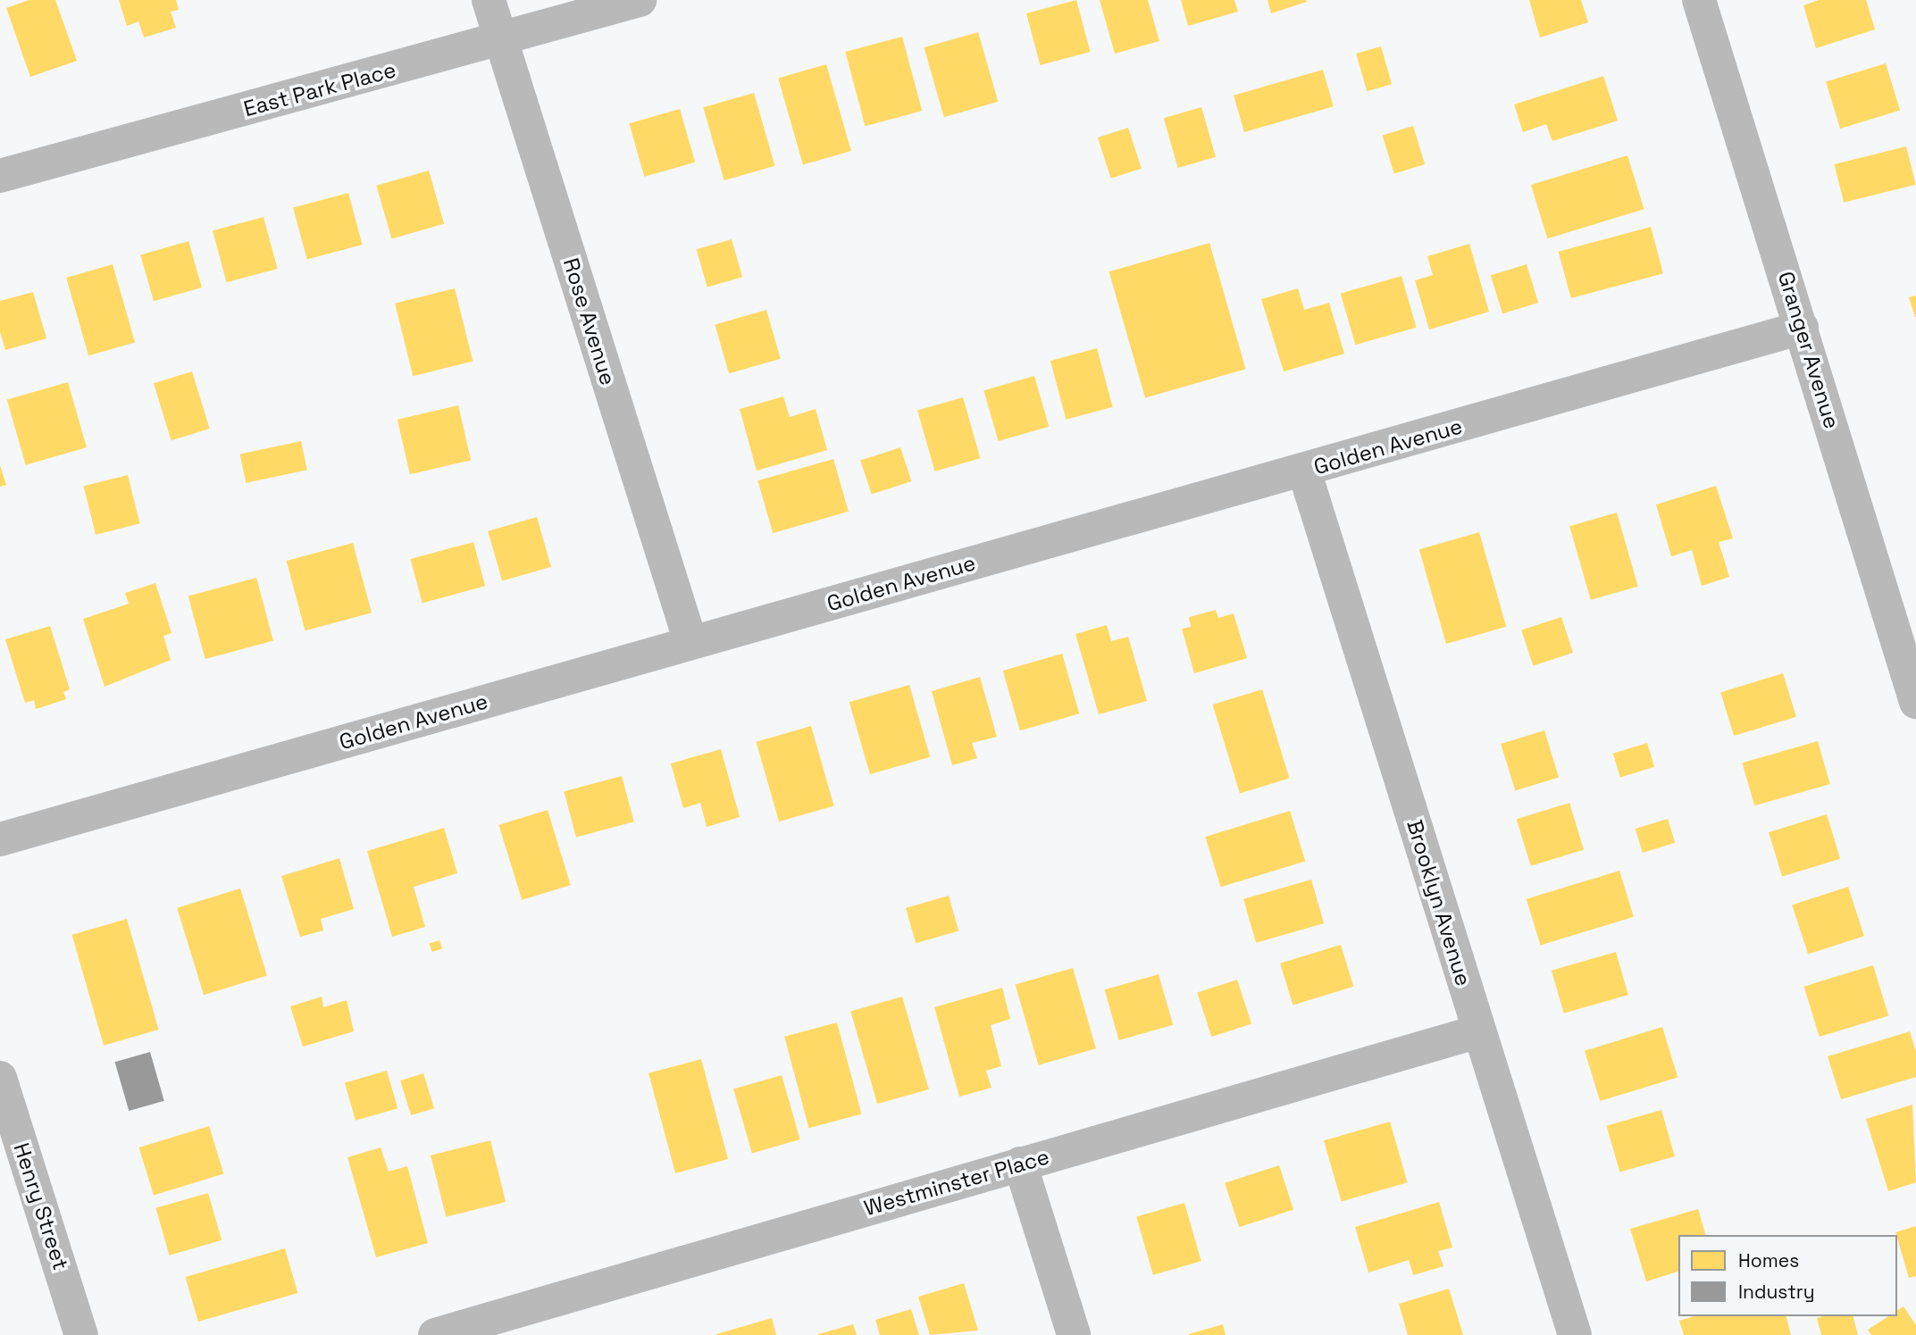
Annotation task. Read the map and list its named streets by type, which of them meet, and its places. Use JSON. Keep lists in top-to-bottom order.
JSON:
{
  "streets": {
    "street": [
      "East Park Place",
      "Rose Avenue",
      "Granger Avenue",
      "Golden Avenue",
      "Brooklyn Avenue",
      "Westminster Place",
      "Henry Street"
    ]
  },
  "crossings": [
    ["East Park Place", "Rose Avenue"],
    ["Rose Avenue", "Golden Avenue"],
    ["Granger Avenue", "Golden Avenue"],
    ["Golden Avenue", "Brooklyn Avenue"],
    ["Brooklyn Avenue", "Westminster Place"]
  ],
  "legend": ["Homes", "Industry"]
}
